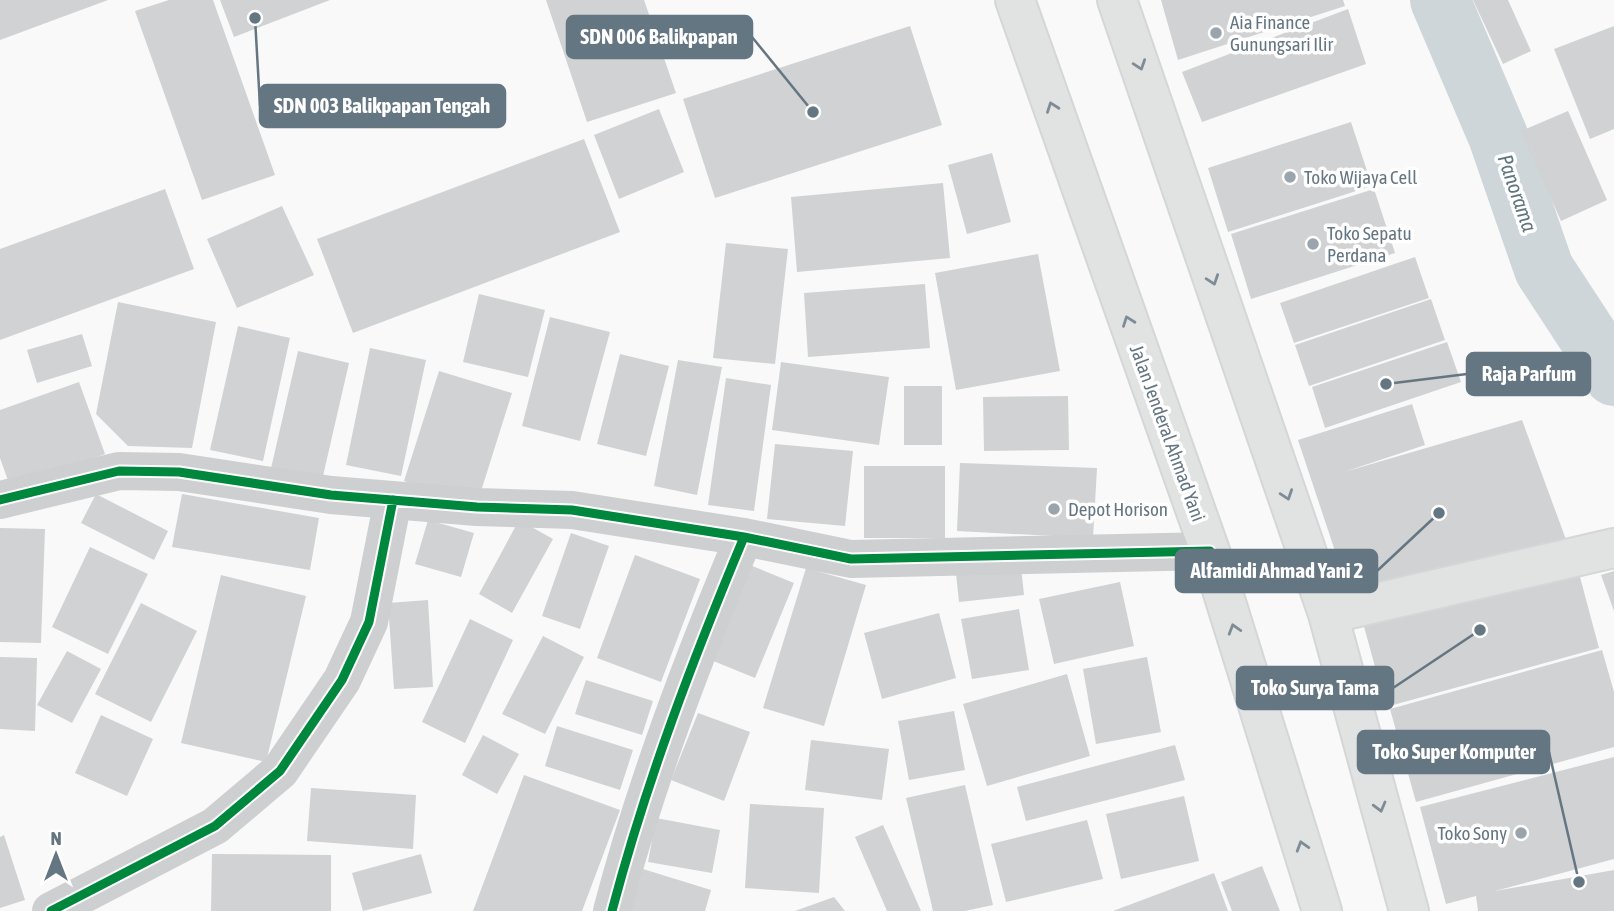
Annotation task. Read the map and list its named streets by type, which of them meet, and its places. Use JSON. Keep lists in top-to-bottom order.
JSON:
{
  "streets": {
    "main road": ["Jalan Jenderal Ahmad Yani"]
  },
  "water": ["Panorama"],
  "places": [
    "SDN 003 Balikpapan Tengah",
    "Aia Finance Gunungsari Ilir",
    "SDN 006 Balikpapan",
    "Toko Wijaya Cell",
    "Toko Sepatu Perdana",
    "Raja Parfum",
    "Depot Horison",
    "Alfamidi Ahmad Yani 2",
    "Toko Surya Tama",
    "Toko Sony",
    "Toko Super Komputer"
  ],
  "north": "top"
}
